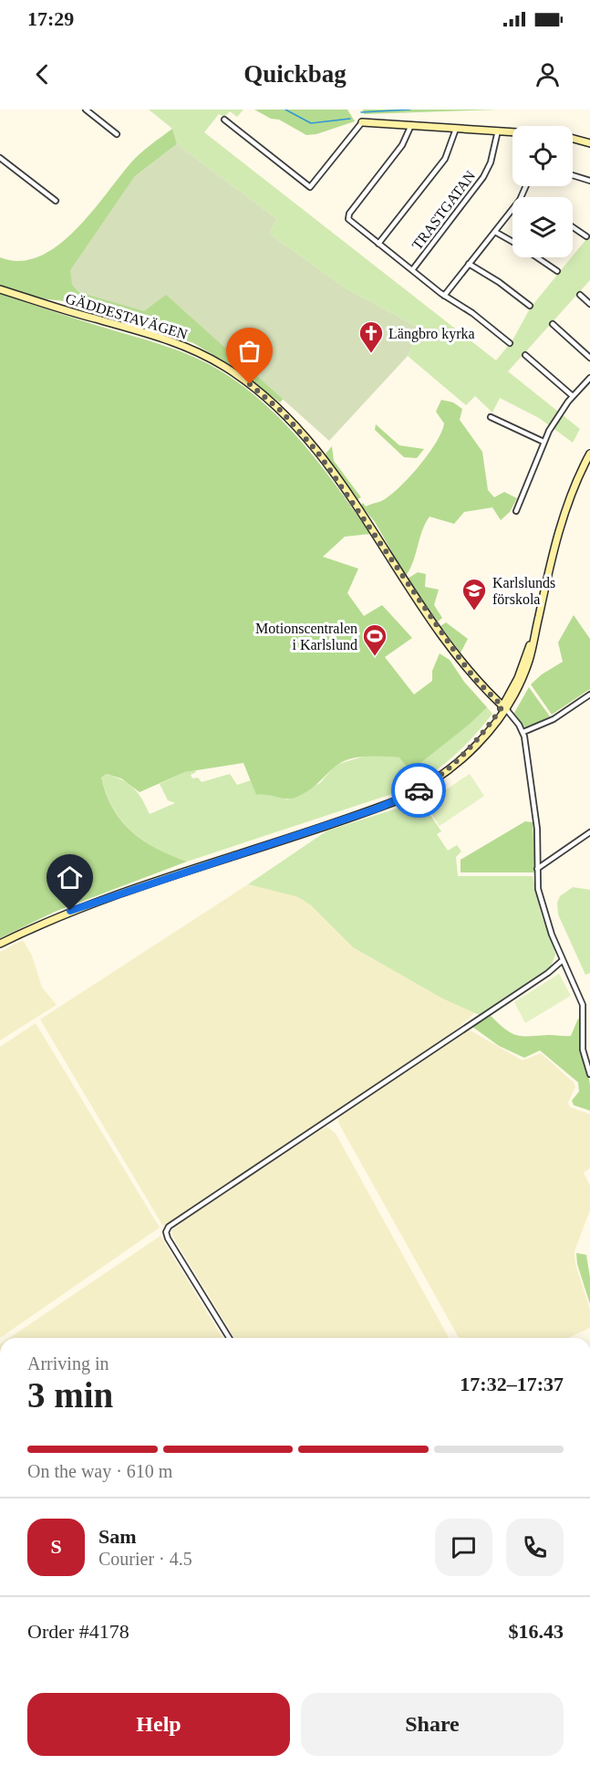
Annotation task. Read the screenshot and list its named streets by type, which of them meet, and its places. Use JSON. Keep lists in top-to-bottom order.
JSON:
{
  "streets": {
    "street": ["TRASTGATAN", "GÄDDESTAVÄGEN"]
  },
  "places": {
    "church": ["Längbro kyrka"],
    "school or university": ["Karlslunds förskola"],
    "sports": ["Motionscentralen i Karlslund"]
  },
  "page": {
    "status": "17:29",
    "header": "Quickbag",
    "heading": ["3 min", "Arriving in", "17:32–17:37"],
    "panel": [
      "Sam",
      "Courier · 4.5",
      "Order #4178",
      "$16.43"
    ],
    "bar": "On the way · 610 m",
    "round": "S",
    "buttons": ["Help", "Share"]
  }
}
